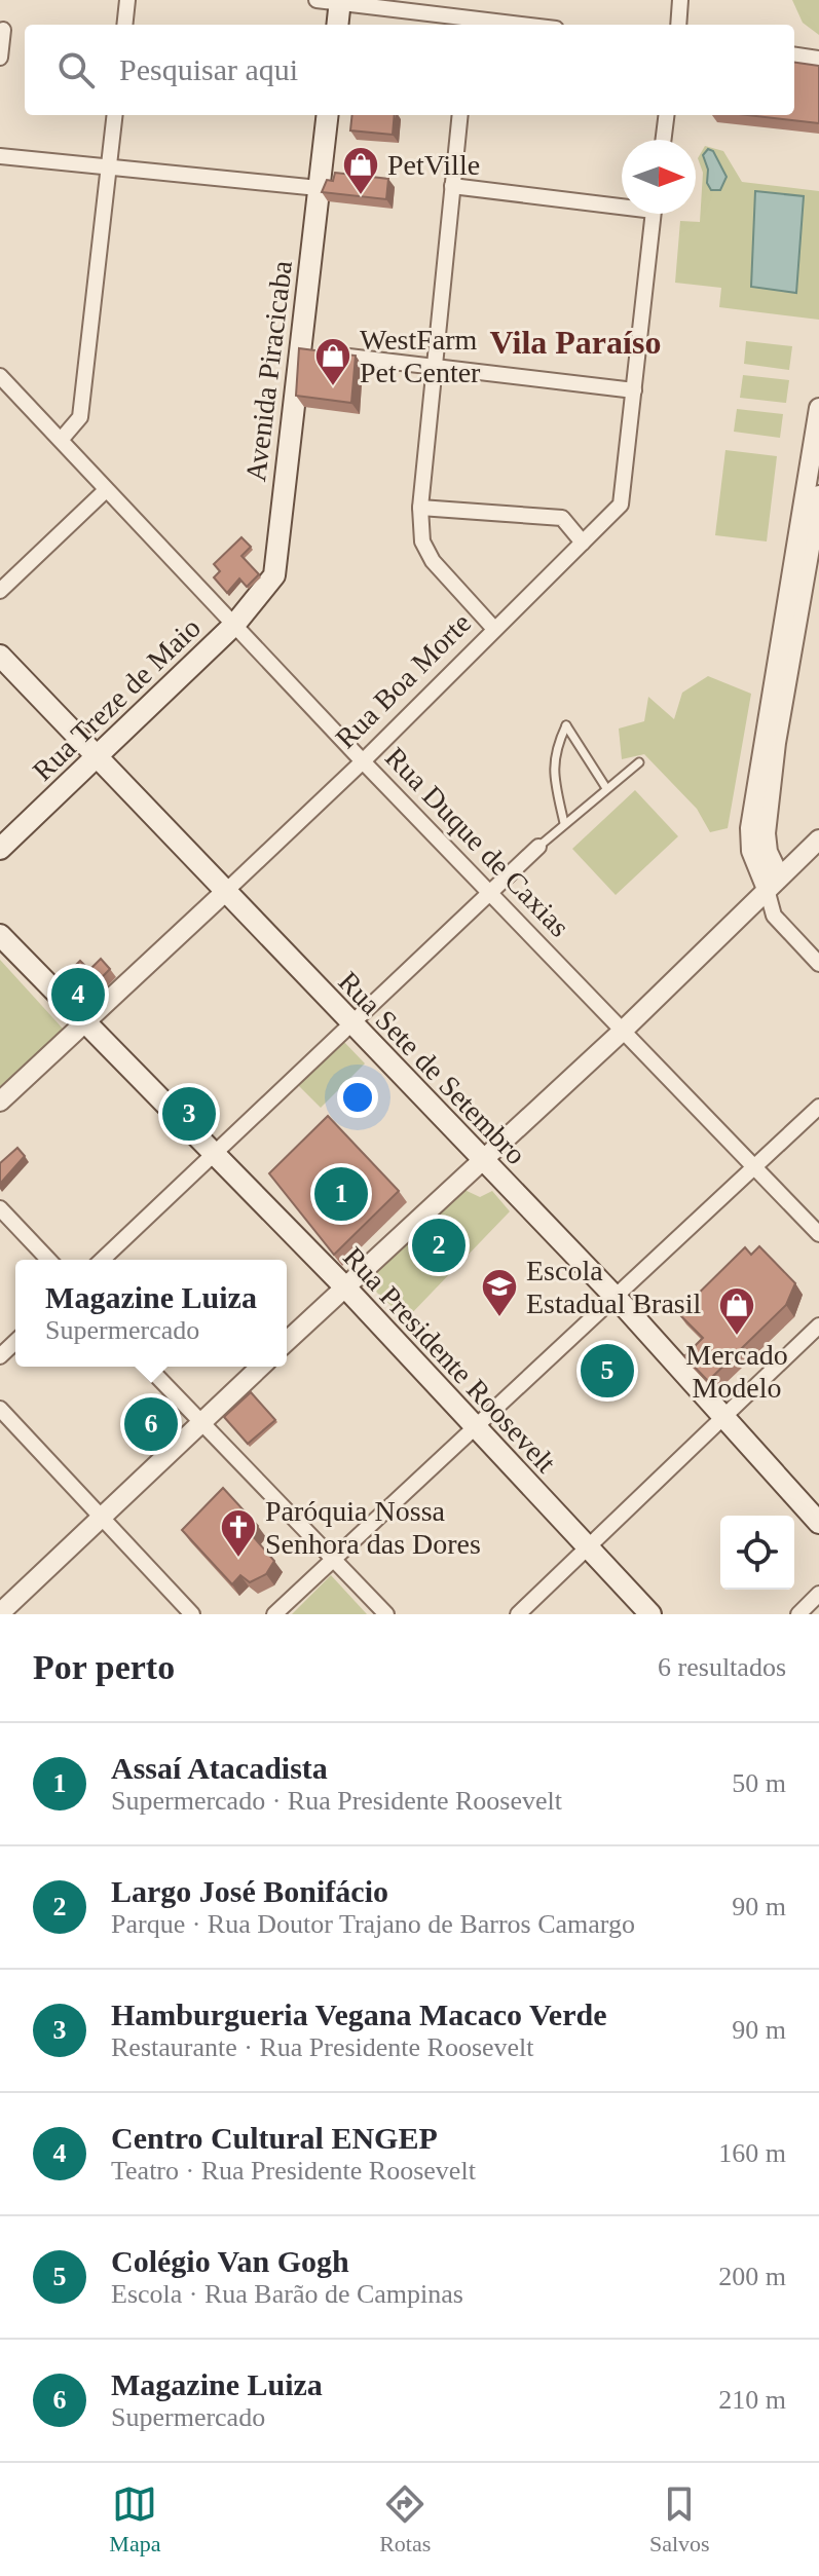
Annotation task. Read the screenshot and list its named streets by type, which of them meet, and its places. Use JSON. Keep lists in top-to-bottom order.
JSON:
{
  "streets": {
    "main road": [
      "Avenida Piracicaba",
      "Rua Treze de Maio",
      "Rua Sete de Setembro",
      "Rua Presidente Roosevelt"
    ],
    "street": ["Rua Boa Morte", "Rua Duque de Caxias"]
  },
  "crossings": [
    ["Avenida Piracicaba", "Rua Treze de Maio"],
    ["Avenida Piracicaba", "Rua Duque de Caxias"],
    ["Rua Boa Morte", "Rua Duque de Caxias"],
    ["Rua Boa Morte", "Rua Sete de Setembro"],
    ["Rua Boa Morte", "Rua Presidente Roosevelt"],
    ["Rua Treze de Maio", "Rua Duque de Caxias"],
    ["Rua Treze de Maio", "Rua Sete de Setembro"]
  ],
  "districts": ["Vila Paraíso"],
  "places": {
    "shop": ["PetVille", "WestFarm Pet Center", "Mercado Modelo"],
    "school or university": ["Escola Estadual Brasil"],
    "church": ["Paróquia Nossa Senhora das Dores"]
  },
  "north": "right",
  "page": {
    "search": "Pesquisar aqui",
    "pins": [
      "4",
      "3",
      "1",
      "2",
      "5",
      "6"
    ],
    "popup": ["Magazine Luiza", "Supermercado"],
    "heading": ["Por perto", "6 resultados"],
    "list": [
      {
        "mark": "1",
        "name": "Assaí Atacadista",
        "note": "Supermercado · Rua Presidente Roosevelt",
        "value": "50 m"
      },
      {
        "mark": "2",
        "name": "Largo José Bonifácio",
        "note": "Parque · Rua Doutor Trajano de Barros Camargo",
        "value": "90 m"
      },
      {
        "mark": "3",
        "name": "Hamburgueria Vegana Macaco Verde",
        "note": "Restaurante · Rua Presidente Roosevelt",
        "value": "90 m"
      },
      {
        "mark": "4",
        "name": "Centro Cultural ENGEP",
        "note": "Teatro · Rua Presidente Roosevelt",
        "value": "160 m"
      },
      {
        "mark": "5",
        "name": "Colégio Van Gogh",
        "note": "Escola · Rua Barão de Campinas",
        "value": "200 m"
      },
      {
        "mark": "6",
        "name": "Magazine Luiza",
        "note": "Supermercado",
        "value": "210 m"
      }
    ],
    "nav": ["Mapa", "Rotas", "Salvos"]
  }
}
